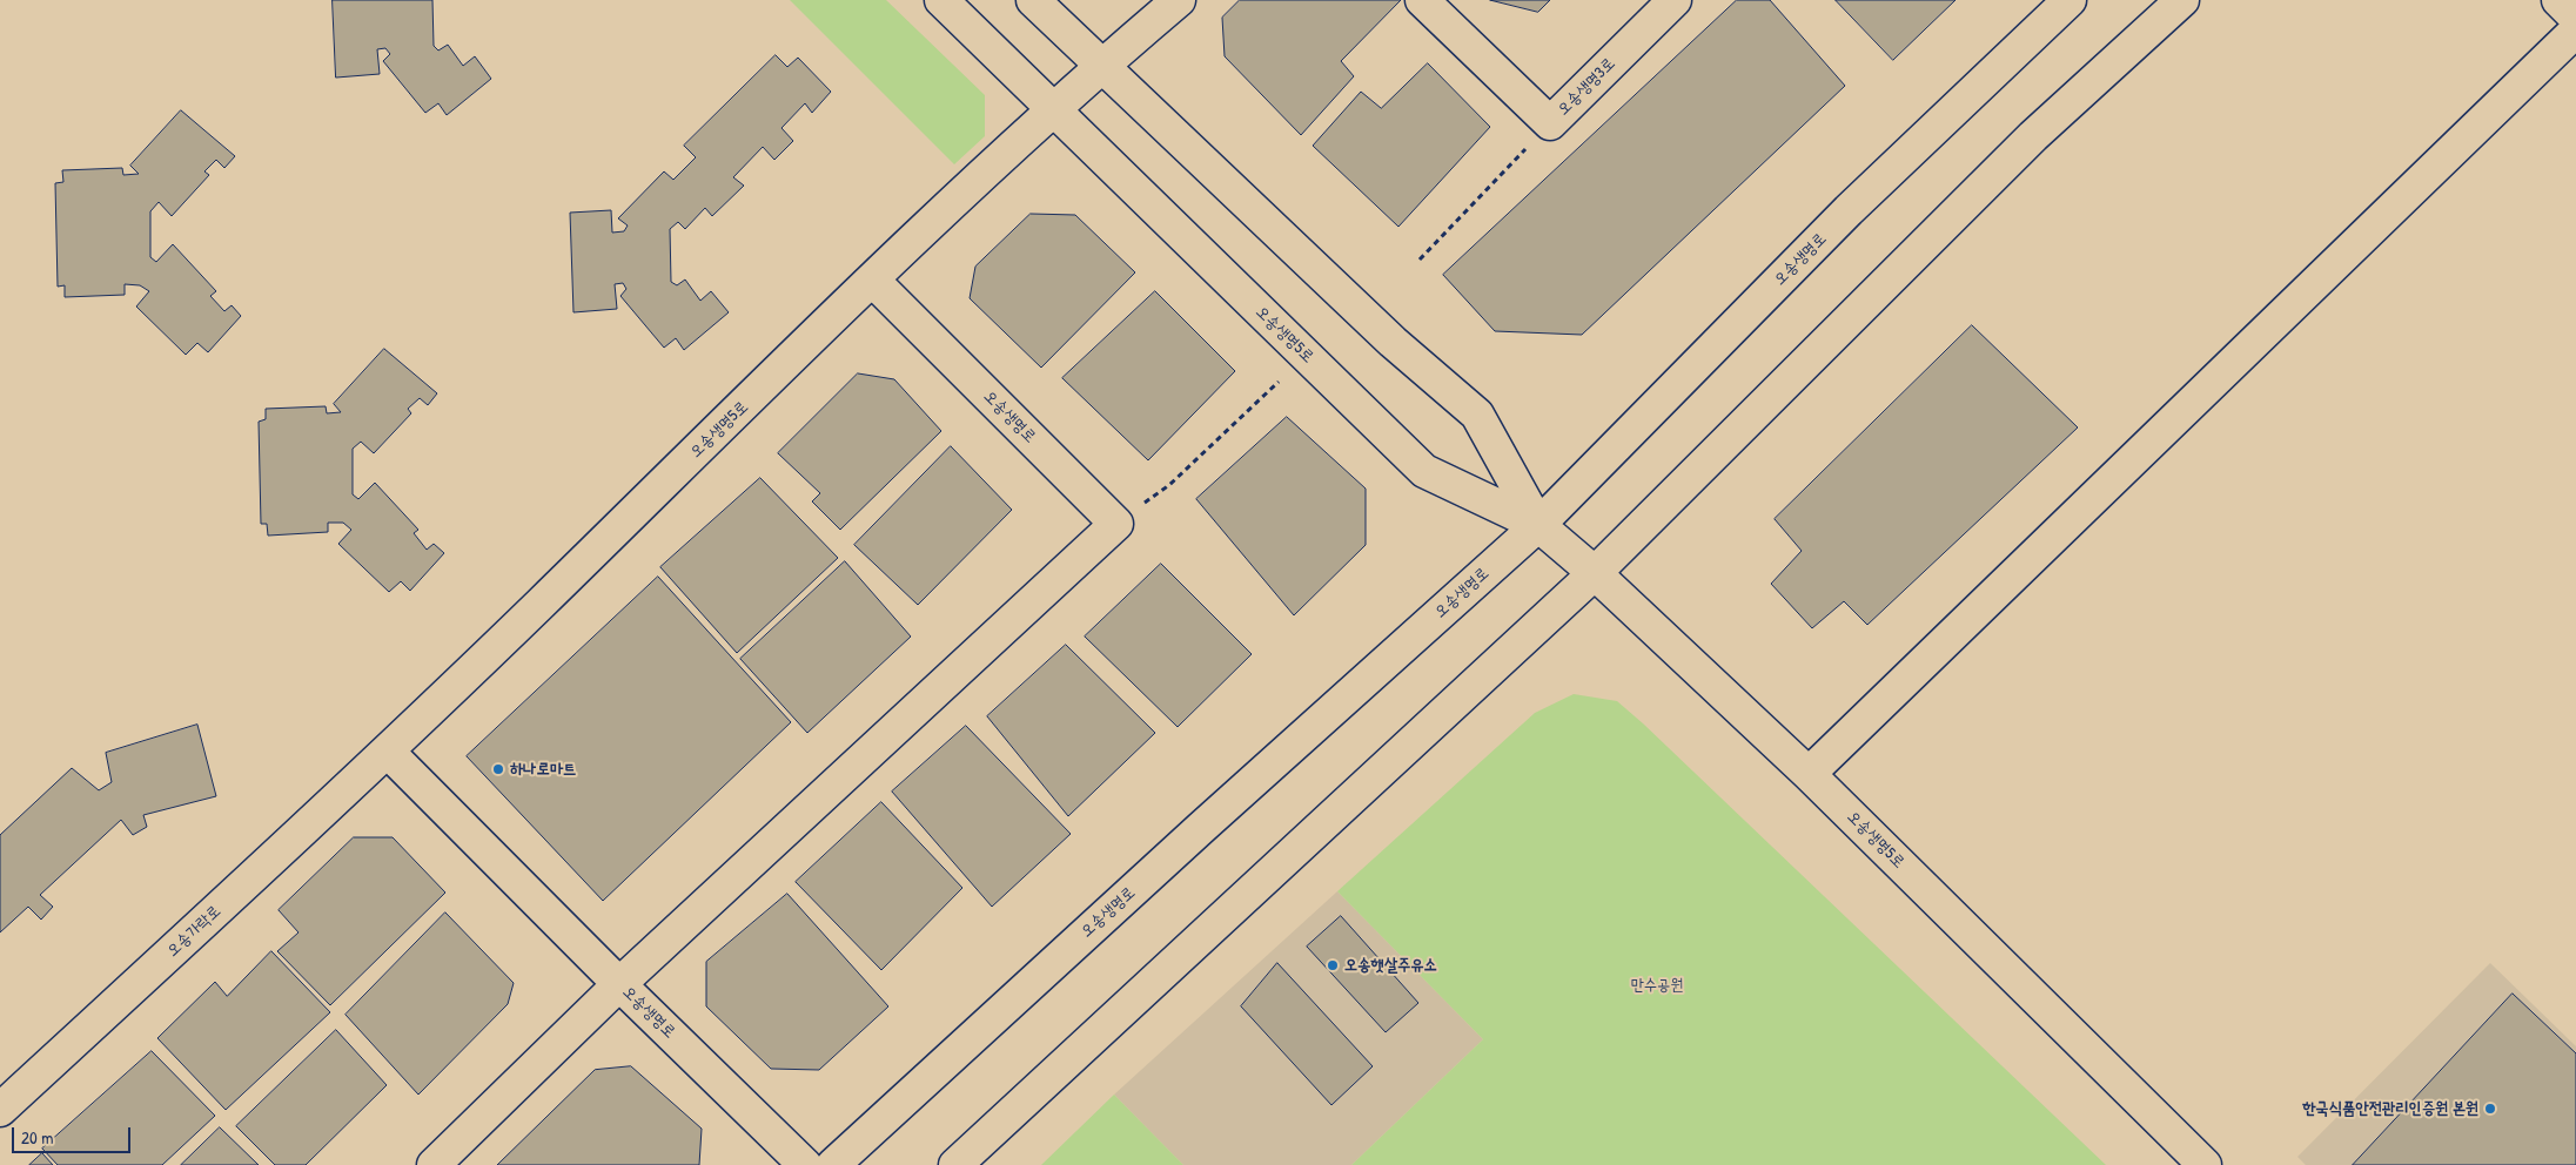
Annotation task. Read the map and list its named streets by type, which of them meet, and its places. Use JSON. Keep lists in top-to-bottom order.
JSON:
{
  "streets": {
    "street": [
      "오송생명3로",
      "오송생명로",
      "오송생명5로",
      "오송가락로"
    ]
  },
  "crossings": [
    ["오송생명로", "오송생명5로"],
    ["오송생명5로", "오송가락로"]
  ],
  "parks": ["만수공원"],
  "places": ["하나로마트", "오송햇살주유소", "한국식품안전관리인증원 본원"],
  "scale_bar": "20 m"
}
